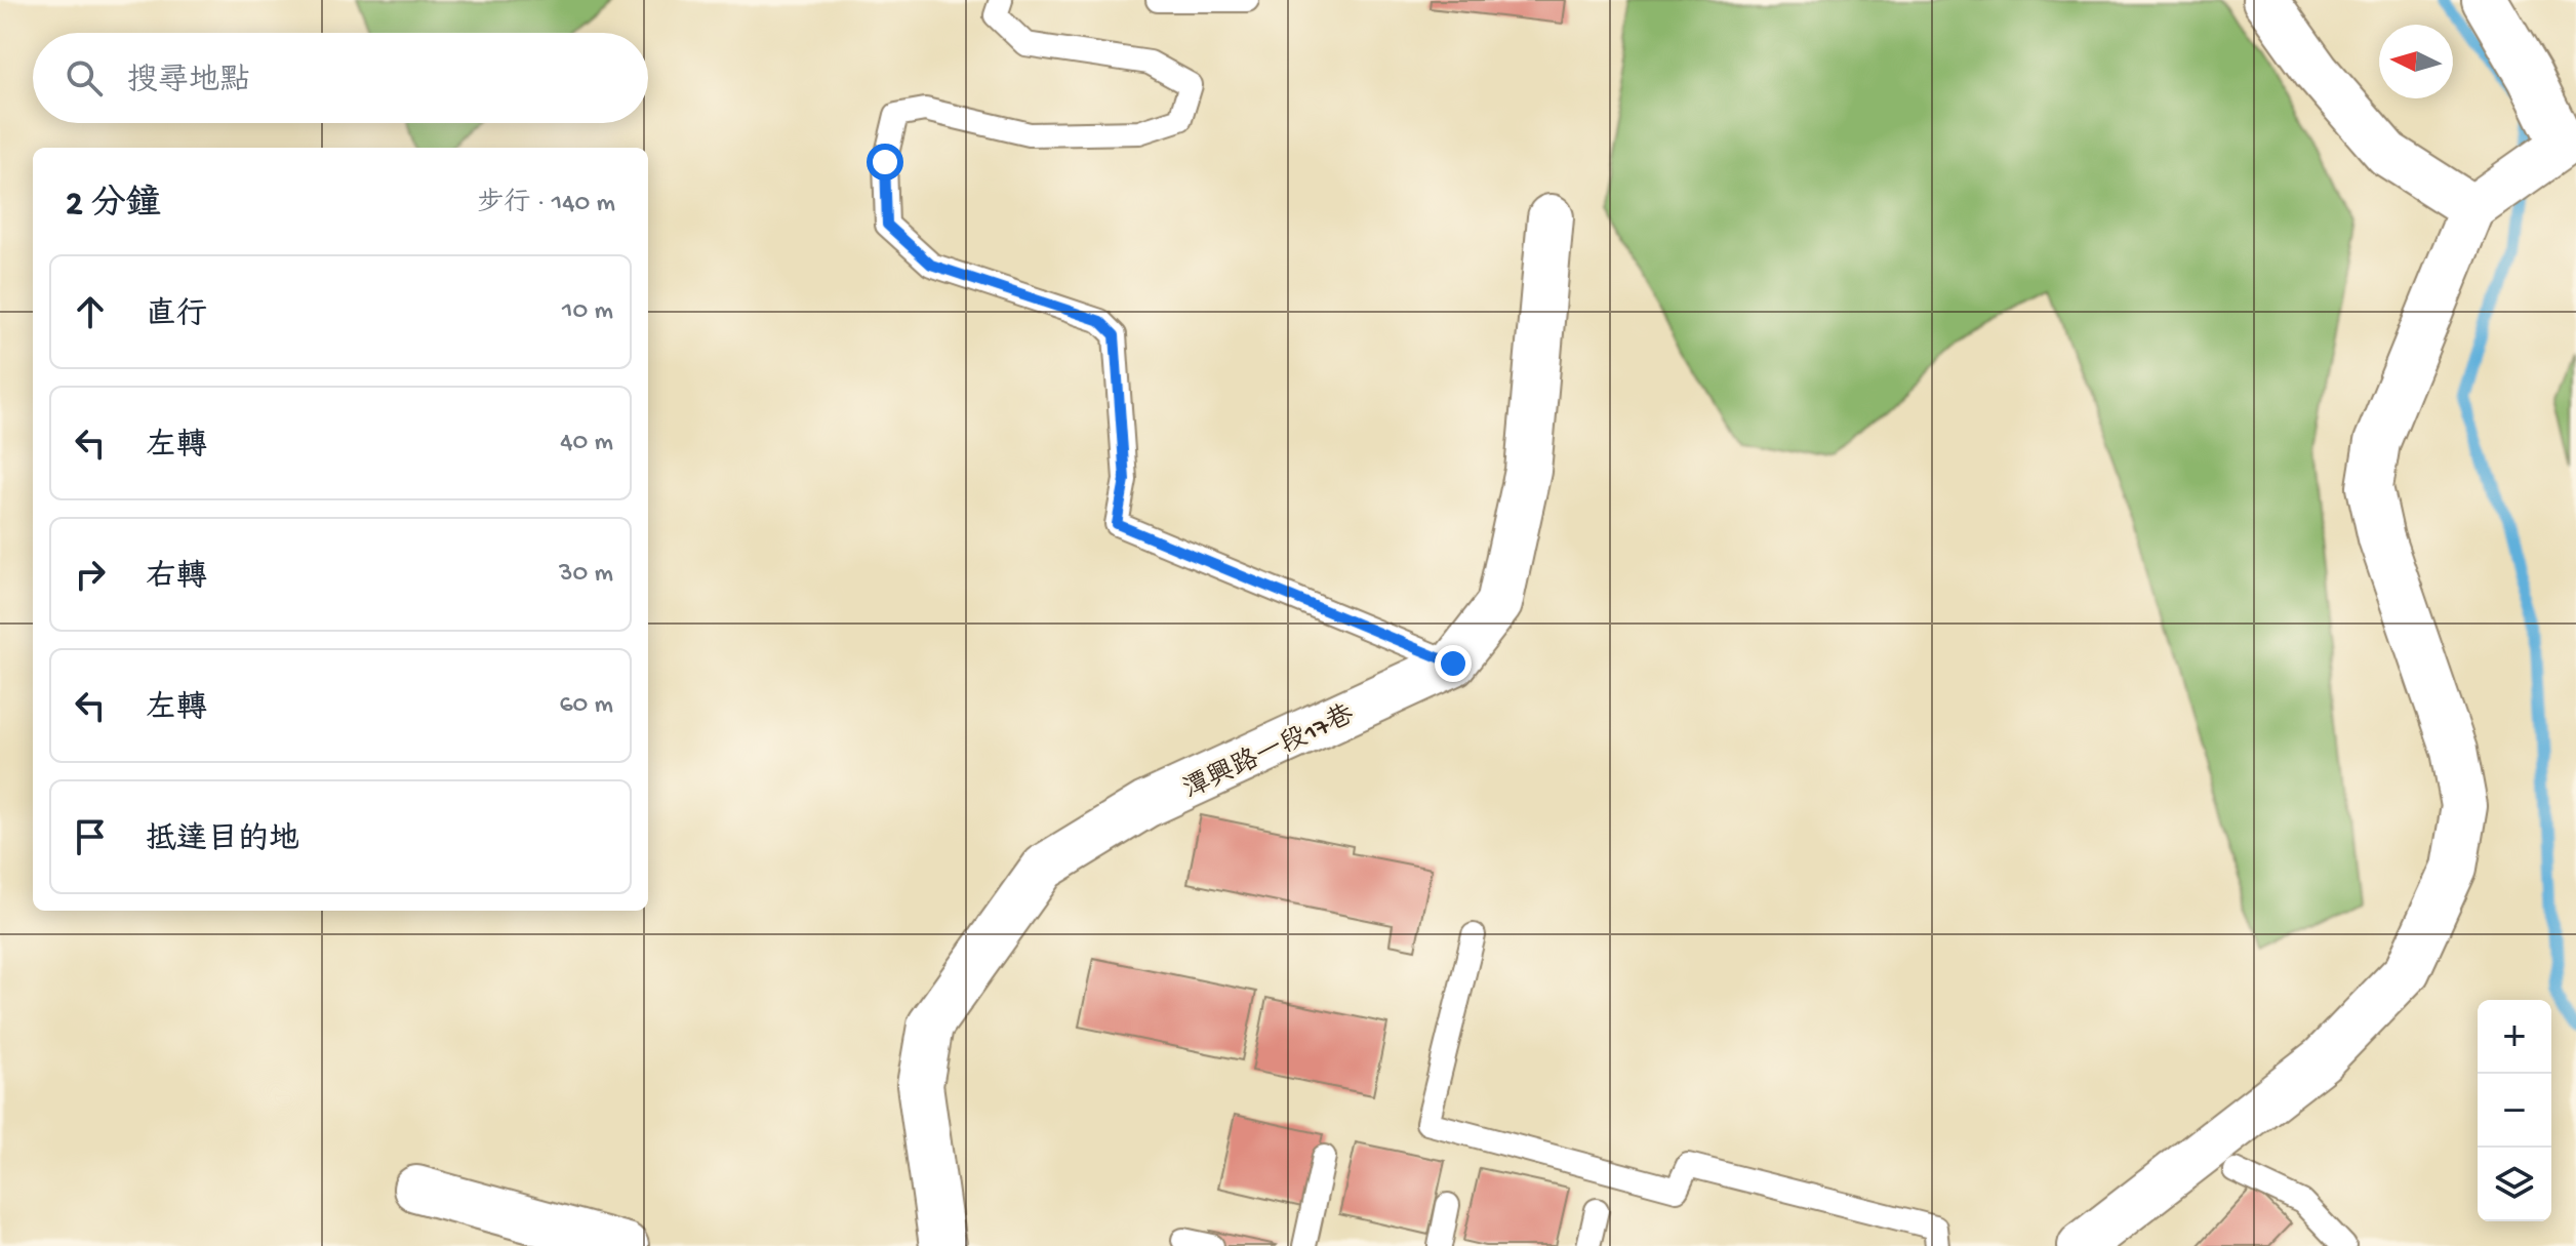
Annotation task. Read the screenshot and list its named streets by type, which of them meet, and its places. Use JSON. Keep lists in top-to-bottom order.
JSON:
{
  "streets": {
    "street": ["潭興路一段17巷"]
  },
  "north": "left",
  "page": {
    "search": "搜尋地點",
    "heading": ["2 分鐘", "步行 · 140 m"],
    "list": [
      ["直行", "10 m"],
      ["左轉", "40 m"],
      ["右轉", "30 m"],
      ["左轉", "60 m"],
      "抵達目的地"
    ],
    "map_buttons": ["+", "−"]
  }
}
